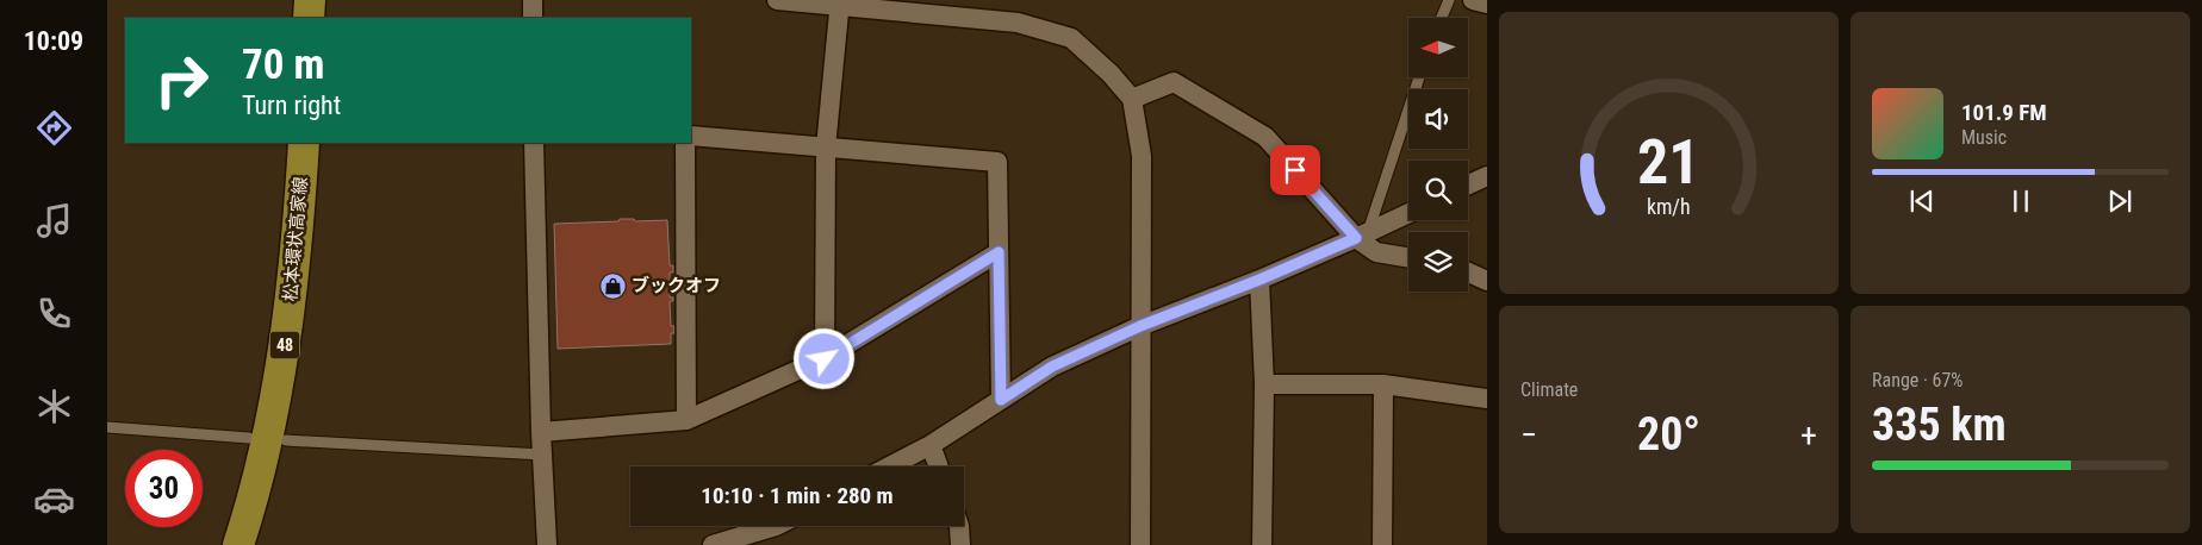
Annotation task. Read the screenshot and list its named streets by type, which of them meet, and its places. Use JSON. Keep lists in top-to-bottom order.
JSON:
{
  "streets": {
    "main road": ["松本環状高家線", "48"]
  },
  "places": {
    "shop": ["ブックオフ"]
  },
  "north": "left",
  "page": {
    "tabs": "10:09",
    "turn": ["70 m", "Turn right"],
    "song": ["101.9 FM", "Music"],
    "tile": [
      "Climate",
      ["Range · 67%", "335 km"]
    ],
    "heat": ["−", "20°", "+"],
    "limit": "30",
    "trip": "10:10 · 1 min · 280 m",
    "gauge": ["21", "km/h"]
  }
}
